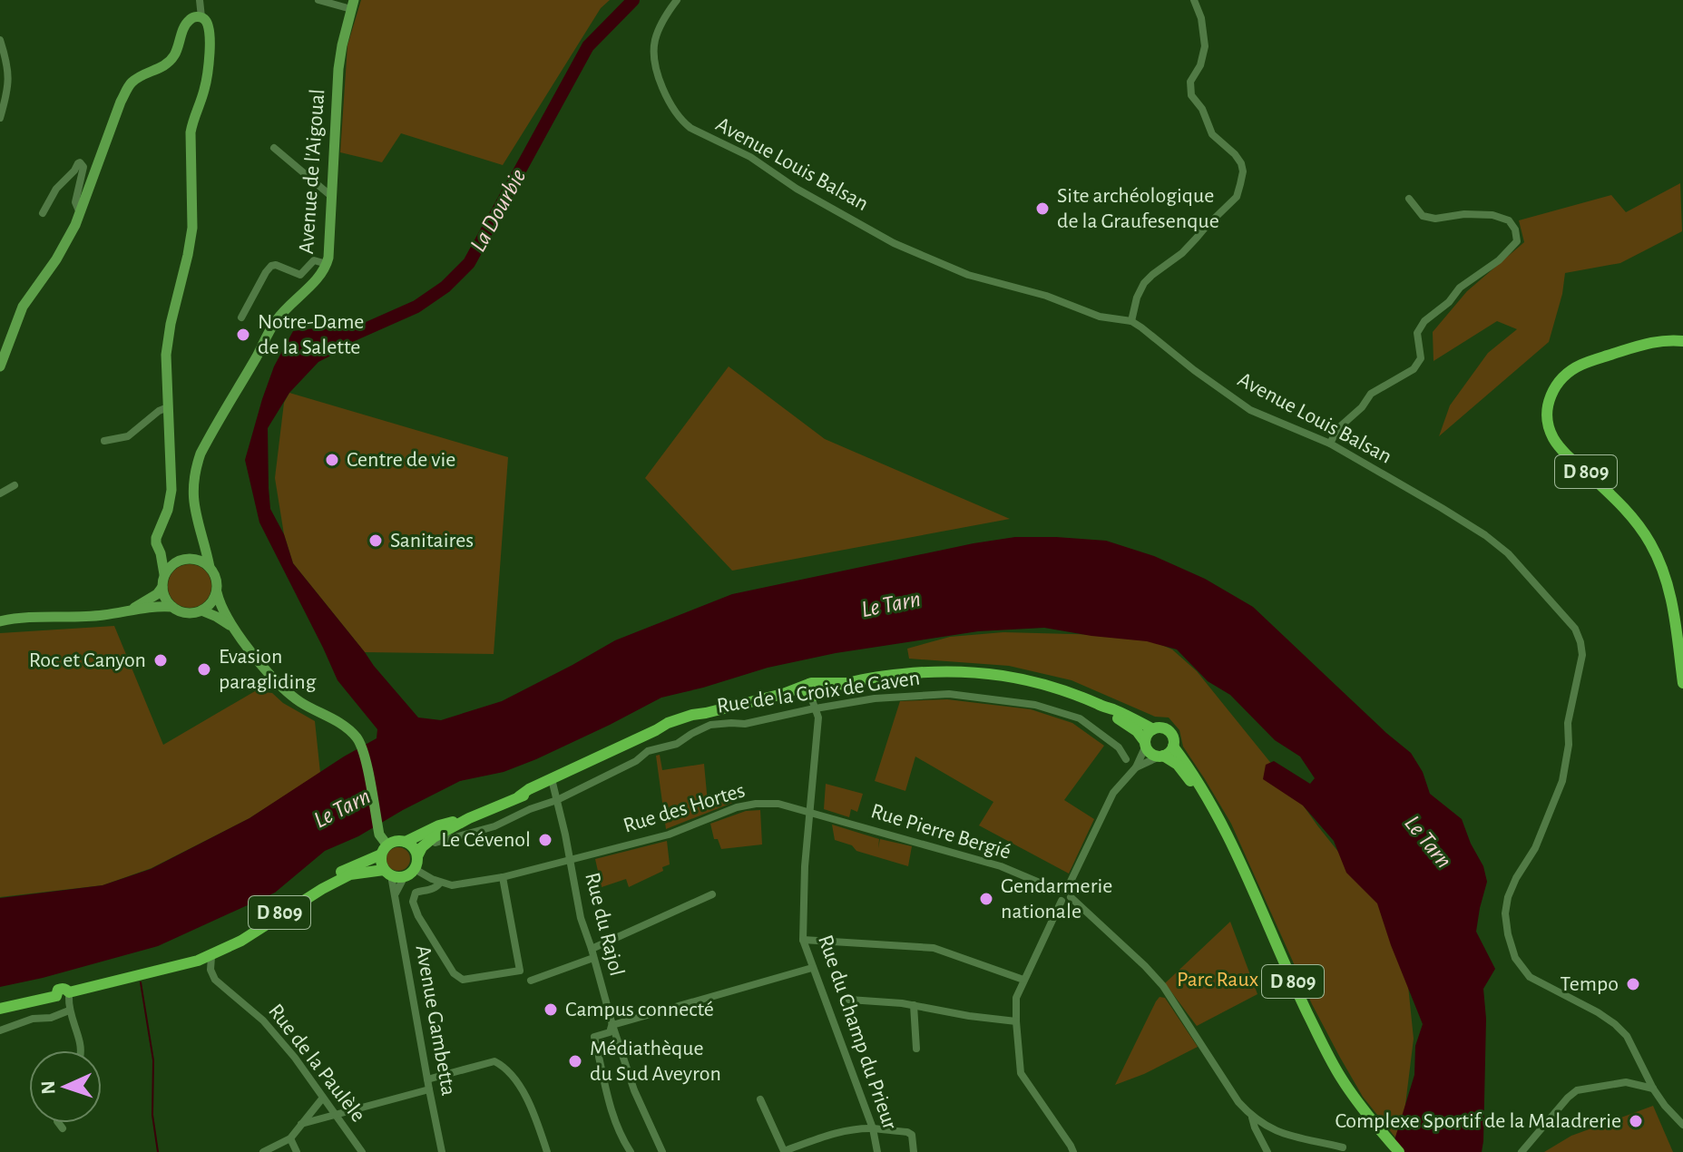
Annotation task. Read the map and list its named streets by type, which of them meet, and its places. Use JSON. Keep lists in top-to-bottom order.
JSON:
{
  "streets": {
    "main road": ["D 809"],
    "street": [
      "Avenue Louis Balsan",
      "Avenue de l'Aigoual",
      "Rue de la Croix de Gaven",
      "Rue des Hortes",
      "Rue Pierre Bergié",
      "Rue du Rajol",
      "Avenue Gambetta",
      "Rue du Champ du Prieur",
      "Rue de la Paulèle"
    ]
  },
  "crossings": [
    ["D 809", "Avenue Gambetta"],
    ["D 809", "Rue de la Paulèle"],
    ["Rue de la Croix de Gaven", "Rue du Rajol"],
    ["Rue de la Croix de Gaven", "Rue du Champ du Prieur"],
    ["Rue des Hortes", "Rue Pierre Bergié"],
    ["Rue des Hortes", "Rue du Rajol"],
    ["Rue des Hortes", "Rue du Champ du Prieur"],
    ["Rue Pierre Bergié", "Rue du Champ du Prieur"]
  ],
  "water": ["La Dourbie", "Le Tarn"],
  "parks": ["Parc Raux"],
  "places": [
    "Site archéologique de la Graufesenque",
    "Notre-Dame de la Salette",
    "Centre de vie",
    "Sanitaires",
    "Roc et Canyon",
    "Evasion paragliding",
    "Le Cévenol",
    "Gendarmerie nationale",
    "Tempo",
    "Campus connecté",
    "Médiathèque du Sud Aveyron",
    "Complexe Sportif de la Maladrerie"
  ],
  "north": "left"
}
